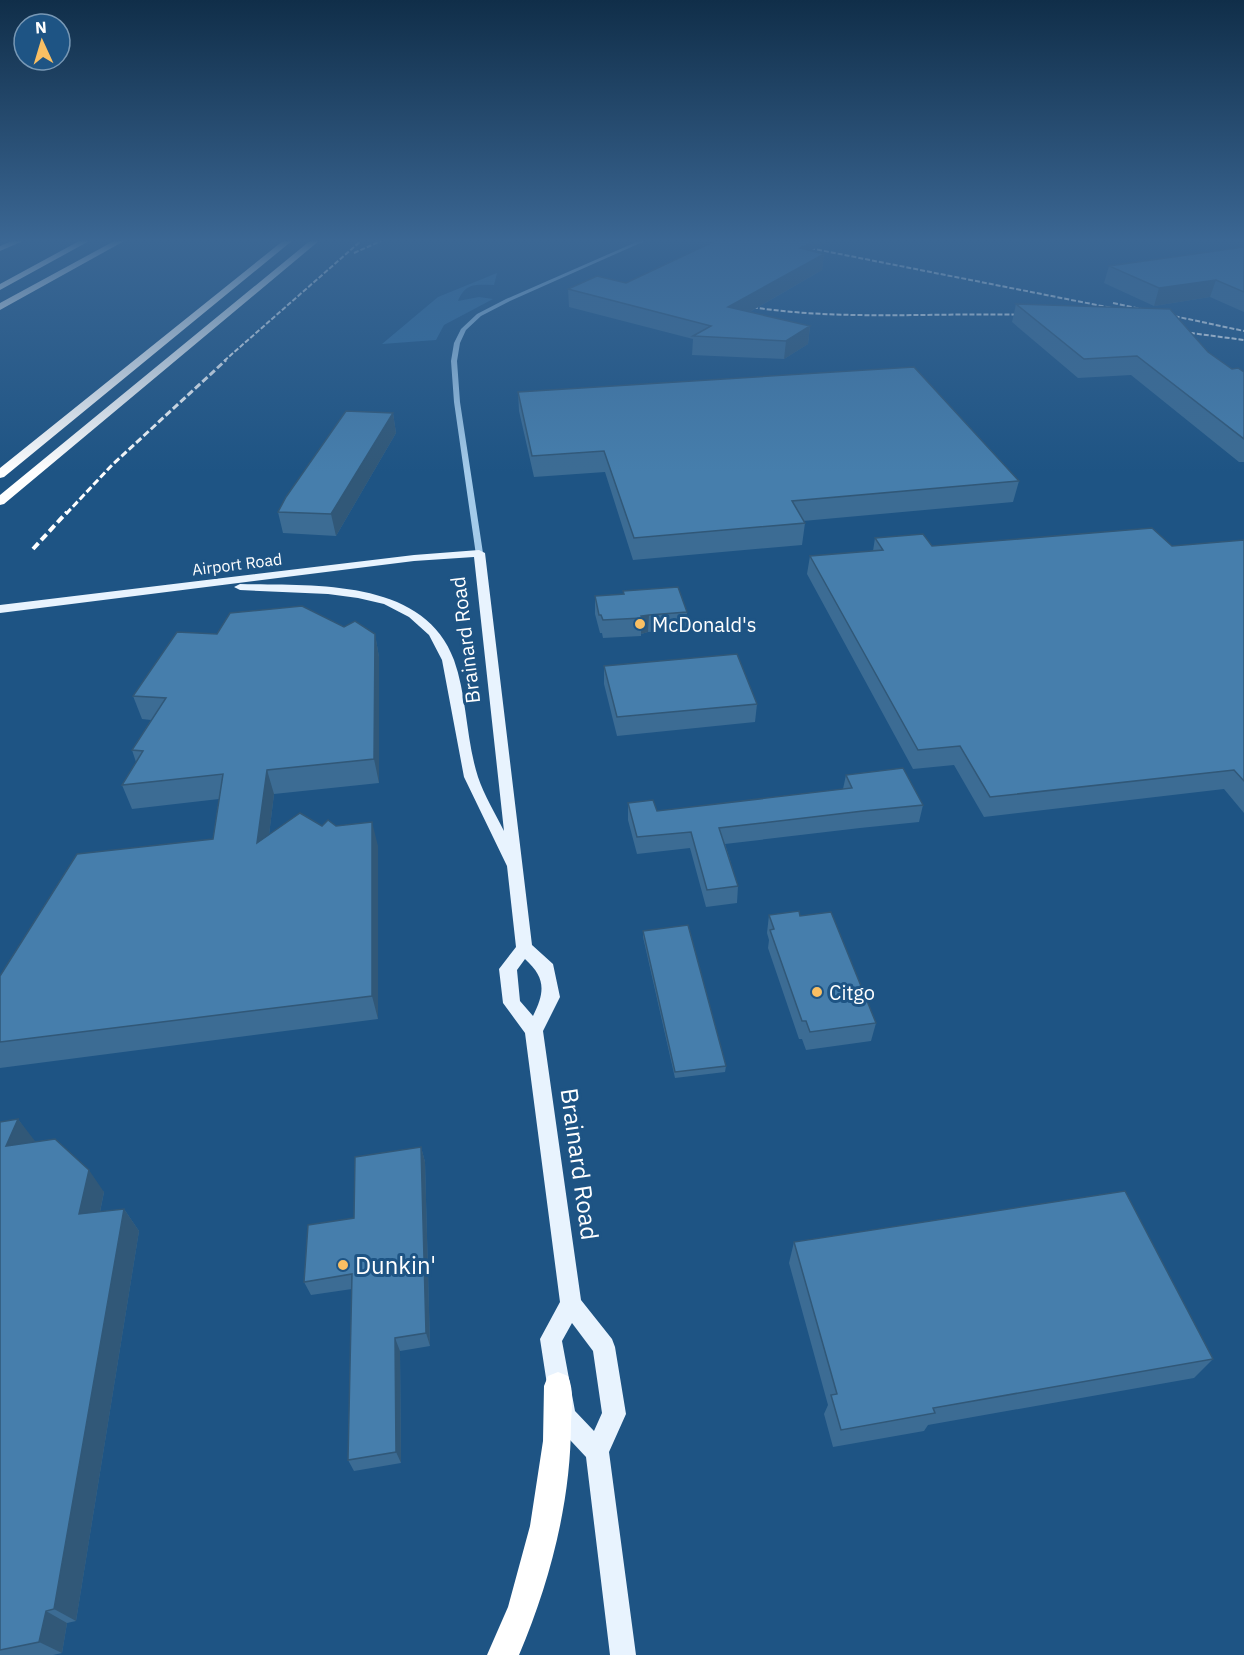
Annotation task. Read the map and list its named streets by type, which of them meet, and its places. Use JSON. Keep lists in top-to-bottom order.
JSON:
{
  "streets": {
    "main road": ["Airport Road", "Brainard Road"]
  },
  "crossings": [
    ["Airport Road", "Brainard Road"]
  ],
  "places": ["McDonald's", "Citgo", "Dunkin'"],
  "north": "top"
}
